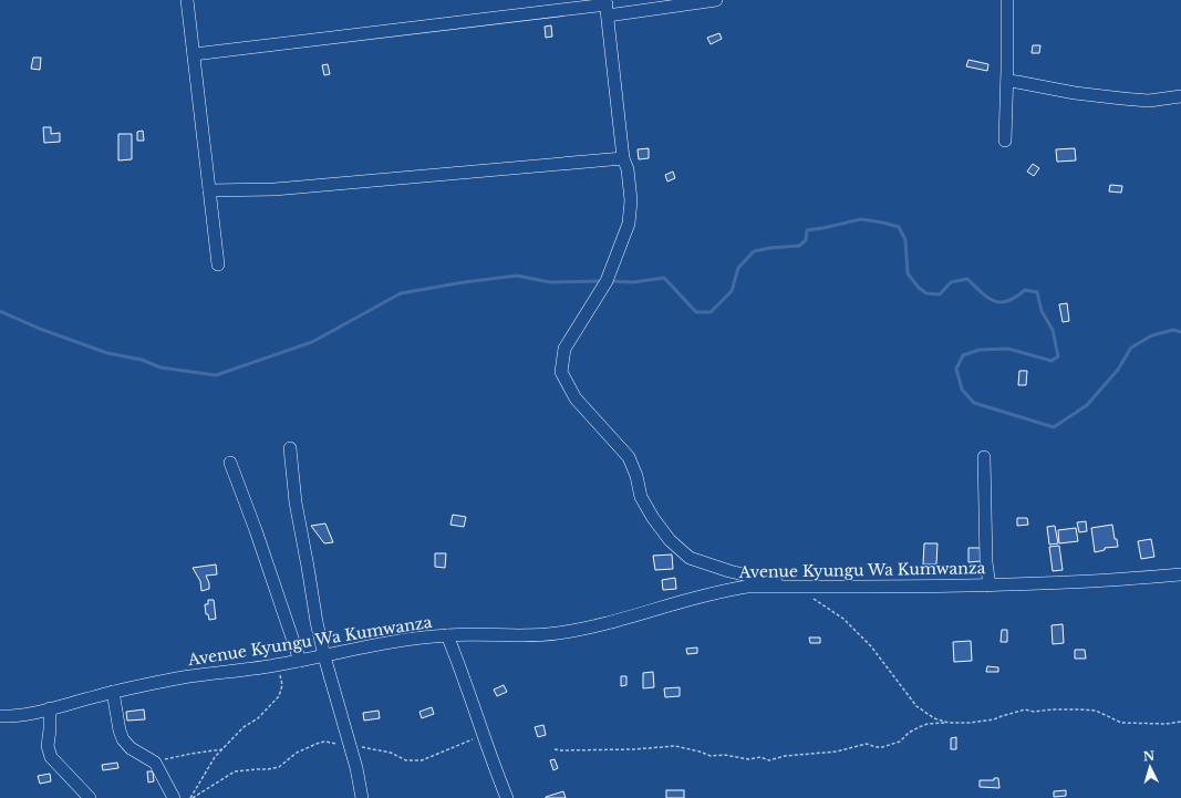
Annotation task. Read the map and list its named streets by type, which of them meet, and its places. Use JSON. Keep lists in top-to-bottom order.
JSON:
{
  "streets": {
    "street": ["Avenue Kyungu Wa Kumwanza"]
  },
  "north": "top"
}
